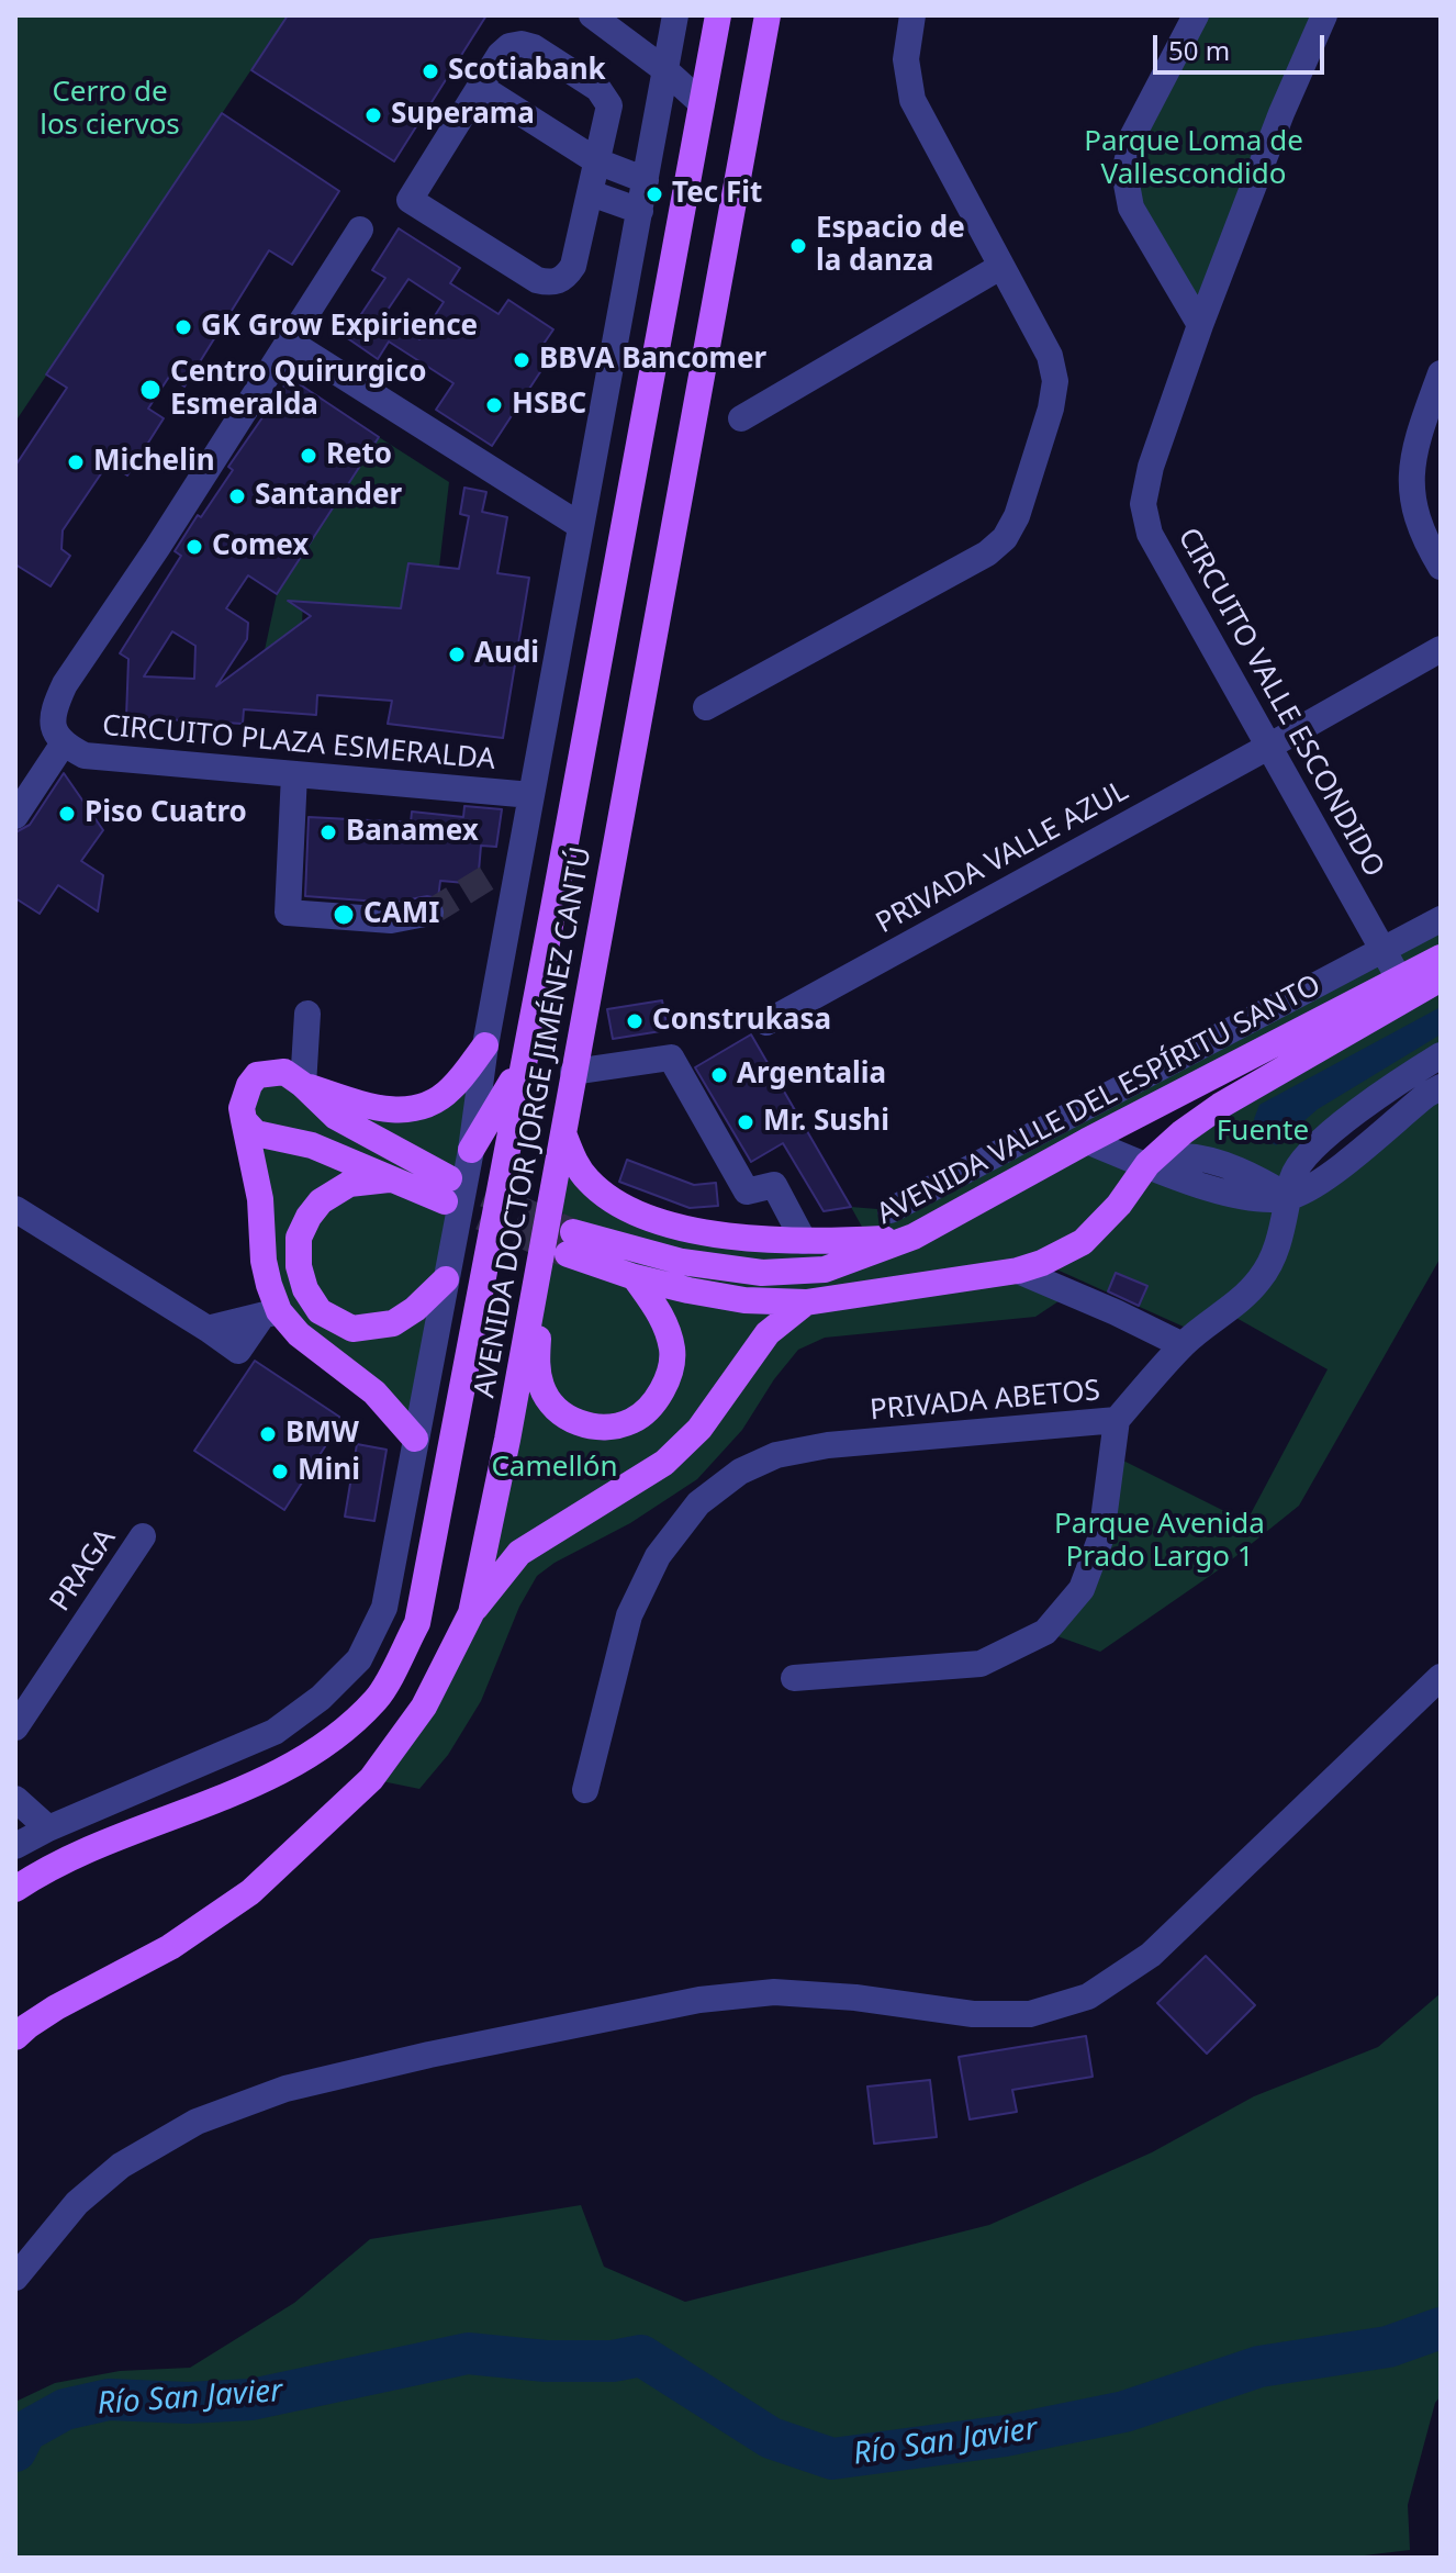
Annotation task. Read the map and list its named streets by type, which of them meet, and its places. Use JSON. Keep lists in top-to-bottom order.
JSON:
{
  "streets": {
    "main road": ["AVENIDA VALLE DEL ESPÍRITU SANTO", "AVENIDA DOCTOR JORGE JIMÉNEZ CANTÚ"],
    "street": [
      "CIRCUITO VALLE ESCONDIDO",
      "CIRCUITO PLAZA ESMERALDA",
      "PRIVADA VALLE AZUL",
      "PRIVADA ABETOS",
      "PRAGA"
    ]
  },
  "crossings": [
    ["CIRCUITO VALLE ESCONDIDO", "PRIVADA VALLE AZUL"],
    ["CIRCUITO VALLE ESCONDIDO", "AVENIDA VALLE DEL ESPÍRITU SANTO"],
    ["CIRCUITO PLAZA ESMERALDA", "AVENIDA DOCTOR JORGE JIMÉNEZ CANTÚ"]
  ],
  "water": ["Río San Javier"],
  "parks": [
    "Cerro de los ciervos",
    "Parque Loma de Vallescondido",
    "Fuente",
    "Camellón",
    "Parque Avenida Prado Largo 1"
  ],
  "places": [
    "Scotiabank",
    "Superama",
    "Tec Fit",
    "Espacio de la danza",
    "GK Grow Expirience",
    "BBVA Bancomer",
    "Centro Quirurgico Esmeralda",
    "HSBC",
    "Reto",
    "Michelin",
    "Santander",
    "Comex",
    "Audi",
    "Piso Cuatro",
    "Banamex",
    "CAMI",
    "Construkasa",
    "Argentalia",
    "Mr. Sushi",
    "BMW",
    "Mini"
  ],
  "scale_bar": "50 m"
}
